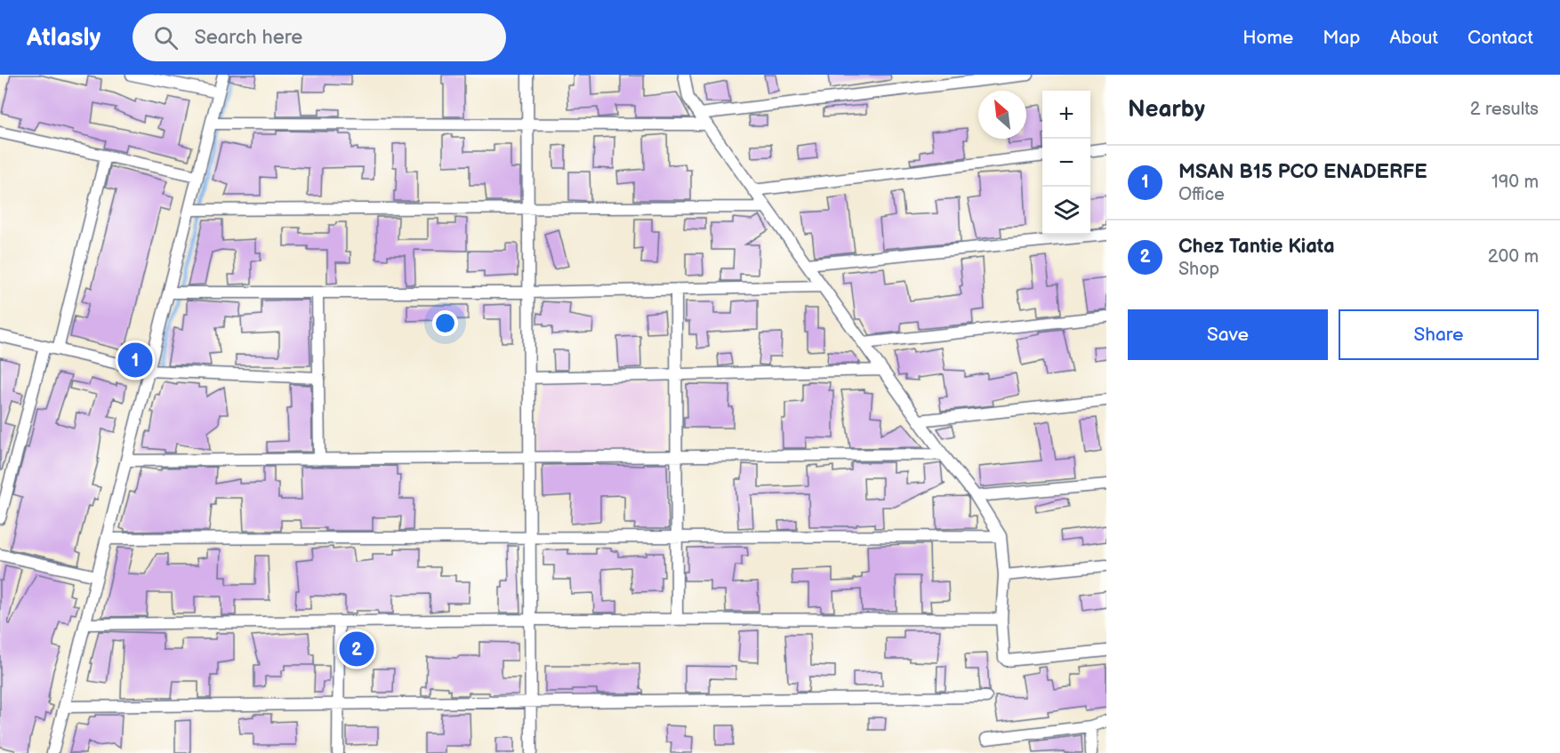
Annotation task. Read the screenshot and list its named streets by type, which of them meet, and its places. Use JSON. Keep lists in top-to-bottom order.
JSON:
{
  "north": "top left",
  "page": {
    "header": "Atlasly",
    "search": "Search here",
    "nav": [
      "Home",
      "Map",
      "About",
      "Contact"
    ],
    "heading": ["Nearby", "2 results"],
    "map_buttons": ["+", "−"],
    "list": [
      {
        "mark": "1",
        "name": "MSAN B15 PCO ENADERFE",
        "note": "Office",
        "value": "190 m"
      },
      {
        "mark": "2",
        "name": "Chez Tantie Kiata",
        "note": "Shop",
        "value": "200 m"
      }
    ],
    "buttons": ["Save", "Share"],
    "pins": ["1", "2"]
  }
}
